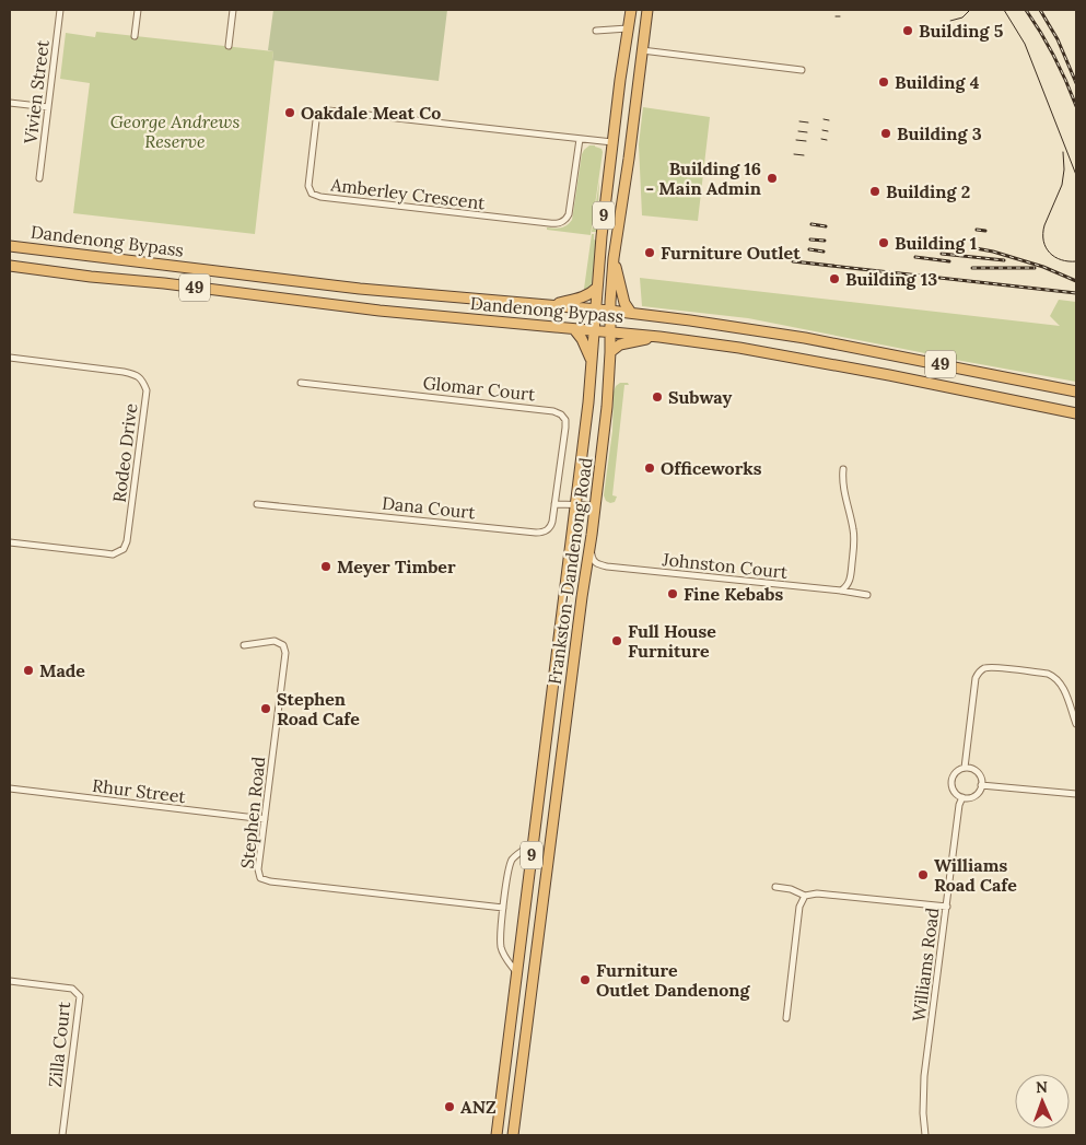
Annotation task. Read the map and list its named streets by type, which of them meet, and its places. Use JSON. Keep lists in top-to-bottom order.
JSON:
{
  "streets": {
    "highway": [
      "9",
      "Dandenong Bypass",
      "49",
      "Frankston-Dandenong Road"
    ],
    "street": [
      "Vivien Street",
      "Amberley Crescent",
      "Glomar Court",
      "Rodeo Drive",
      "Dana Court",
      "Johnston Court",
      "Rhur Street",
      "Stephen Road",
      "Williams Road",
      "Zilla Court"
    ]
  },
  "crossings": [
    ["Amberley Crescent", "Frankston-Dandenong Road"],
    ["Dandenong Bypass", "Frankston-Dandenong Road"],
    ["Glomar Court", "Dana Court"],
    ["Johnston Court", "Frankston-Dandenong Road"],
    ["Rhur Street", "Stephen Road"]
  ],
  "parks": ["George Andrews Reserve"],
  "places": [
    "Building 5",
    "Building 4",
    "Oakdale Meat Co",
    "Building 3",
    "Building 16 - Main Admin",
    "Building 2",
    "Building 1",
    "Furniture Outlet",
    "Building 13",
    "Subway",
    "Officeworks",
    "Meyer Timber",
    "Fine Kebabs",
    "Full House Furniture",
    "Made",
    "Stephen Road Cafe",
    "Williams Road Cafe",
    "Furniture Outlet Dandenong",
    "ANZ"
  ],
  "north": "top"
}
